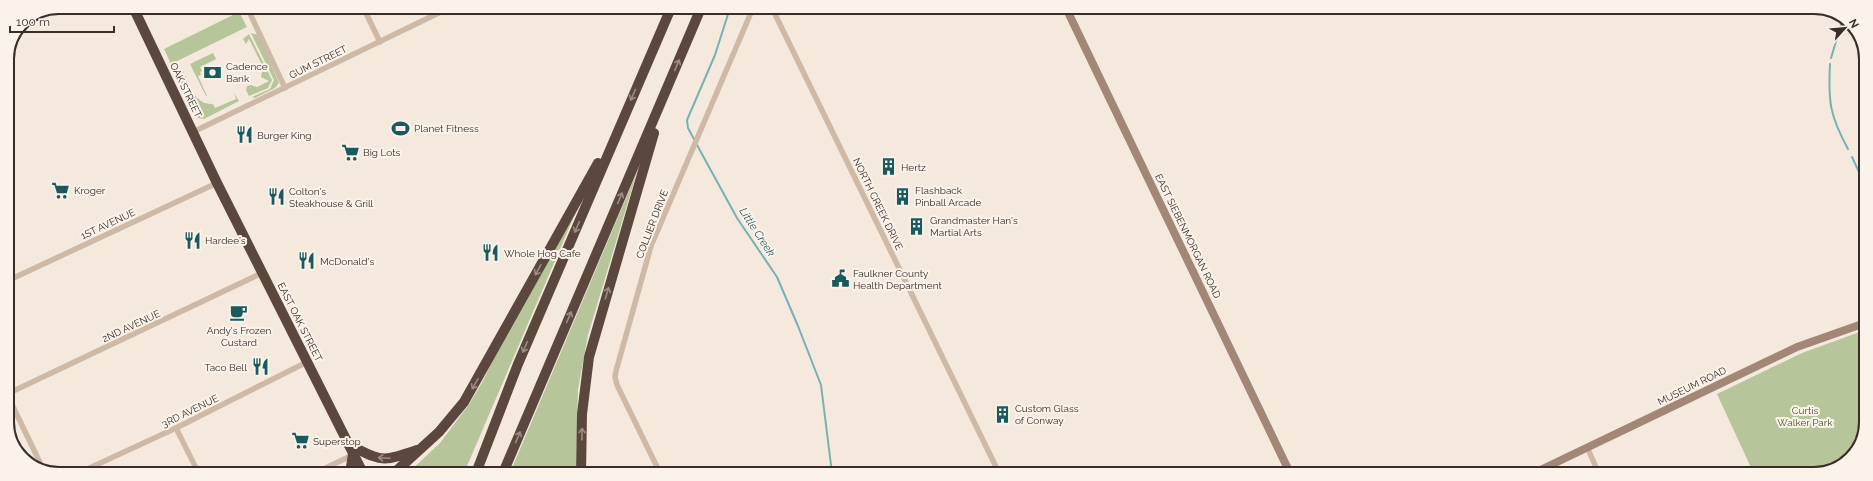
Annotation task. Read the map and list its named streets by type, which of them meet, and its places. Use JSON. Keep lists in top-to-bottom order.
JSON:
{
  "streets": {
    "highway": ["OAK STREET", "EAST OAK STREET"],
    "street": [
      "GUM STREET",
      "NORTH CREEK DRIVE",
      "1ST AVENUE",
      "COLLIER DRIVE",
      "EAST SIEBENMORGAN ROAD",
      "2ND AVENUE",
      "MUSEUM ROAD",
      "3RD AVENUE"
    ]
  },
  "crossings": [
    ["GUM STREET", "OAK STREET"],
    ["OAK STREET", "1ST AVENUE"],
    ["OAK STREET", "EAST OAK STREET"],
    ["1ST AVENUE", "EAST OAK STREET"],
    ["EAST OAK STREET", "2ND AVENUE"],
    ["EAST OAK STREET", "3RD AVENUE"]
  ],
  "water": ["Little Creek"],
  "parks": ["Curtis Walker Park"],
  "places": {
    "bank": ["Cadence Bank"],
    "sports": ["Planet Fitness"],
    "restaurant": [
      "Burger King",
      "Colton's Steakhouse & Grill",
      "Hardee's",
      "Whole Hog Cafe",
      "McDonald's",
      "Taco Bell"
    ],
    "supermarket": ["Big Lots", "Kroger", "Superstop"],
    "building": [
      "Hertz",
      "Flashback Pinball Arcade",
      "Grandmaster Han's Martial Arts",
      "Custom Glass of Conway"
    ],
    "public building": ["Faulkner County Health Department"],
    "cafe": ["Andy's Frozen Custard"]
  },
  "scale_bar": "100 m",
  "north": "top right"
}
